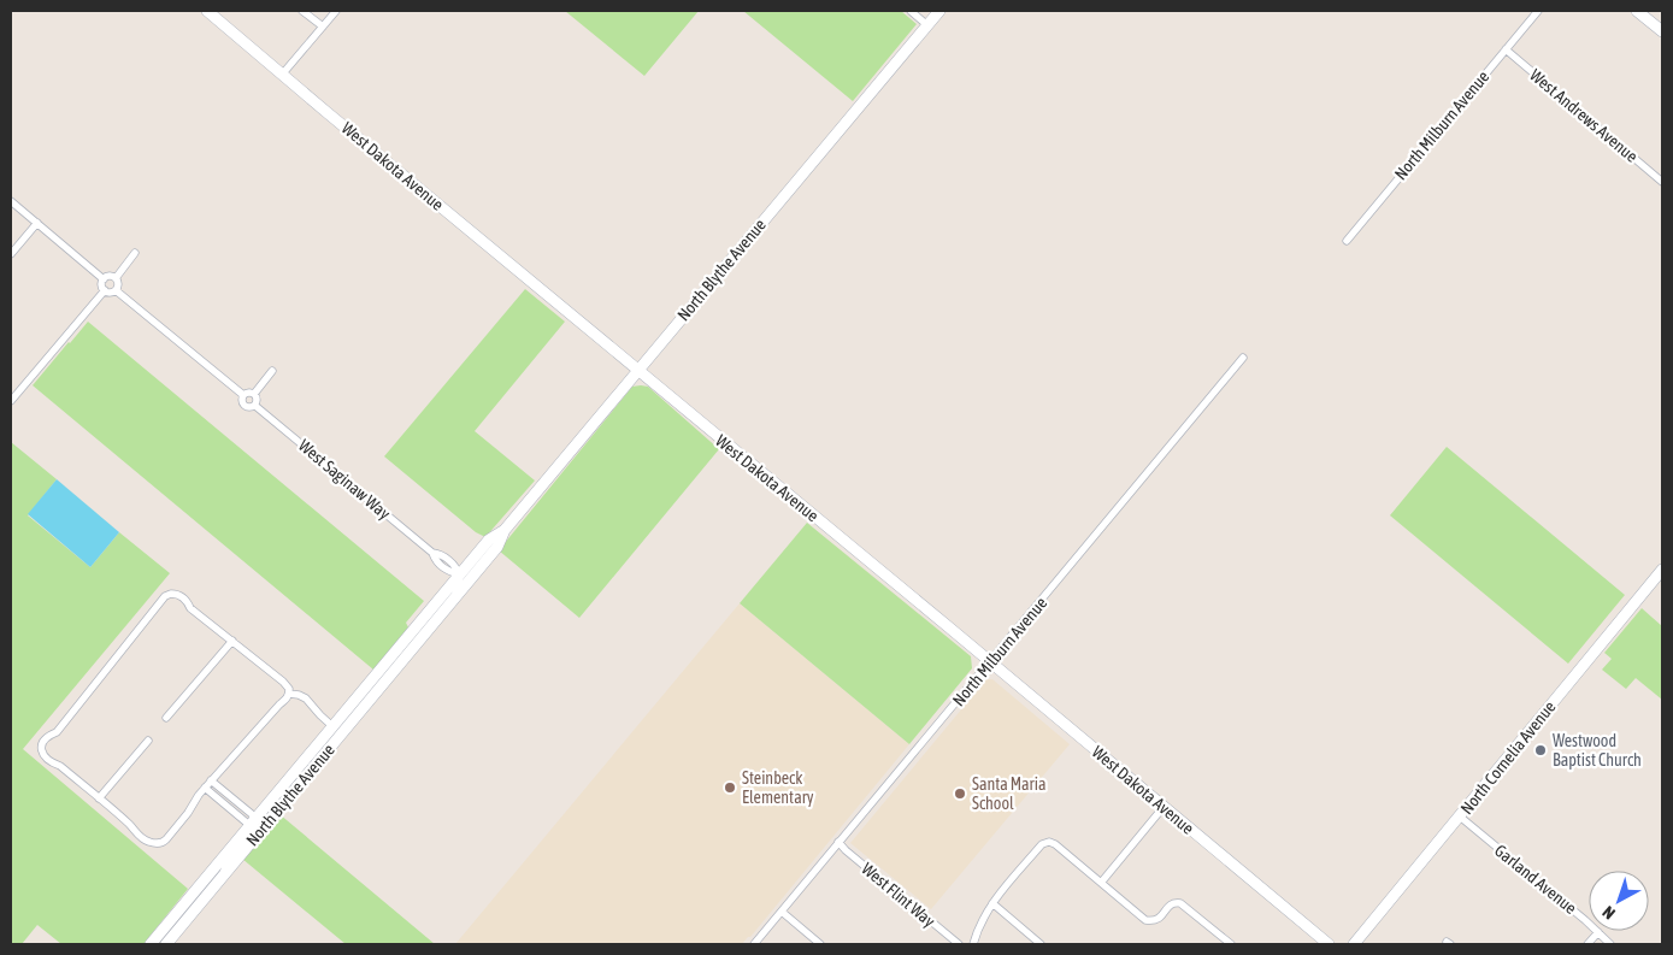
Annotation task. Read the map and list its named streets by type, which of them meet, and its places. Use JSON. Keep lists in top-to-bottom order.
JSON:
{
  "streets": {
    "street": [
      "West Andrews Avenue",
      "North Milburn Avenue",
      "West Dakota Avenue",
      "North Blythe Avenue",
      "West Saginaw Way",
      "North Cornelia Avenue",
      "Garland Avenue",
      "West Flint Way"
    ]
  },
  "crossings": [
    ["West Andrews Avenue", "North Milburn Avenue"],
    ["North Milburn Avenue", "West Dakota Avenue"],
    ["North Milburn Avenue", "West Flint Way"],
    ["West Dakota Avenue", "North Blythe Avenue"],
    ["North Blythe Avenue", "West Saginaw Way"],
    ["North Cornelia Avenue", "Garland Avenue"]
  ],
  "places": ["Westwood Baptist Church", "Steinbeck Elementary", "Santa Maria School"],
  "north": "bottom left"
}
